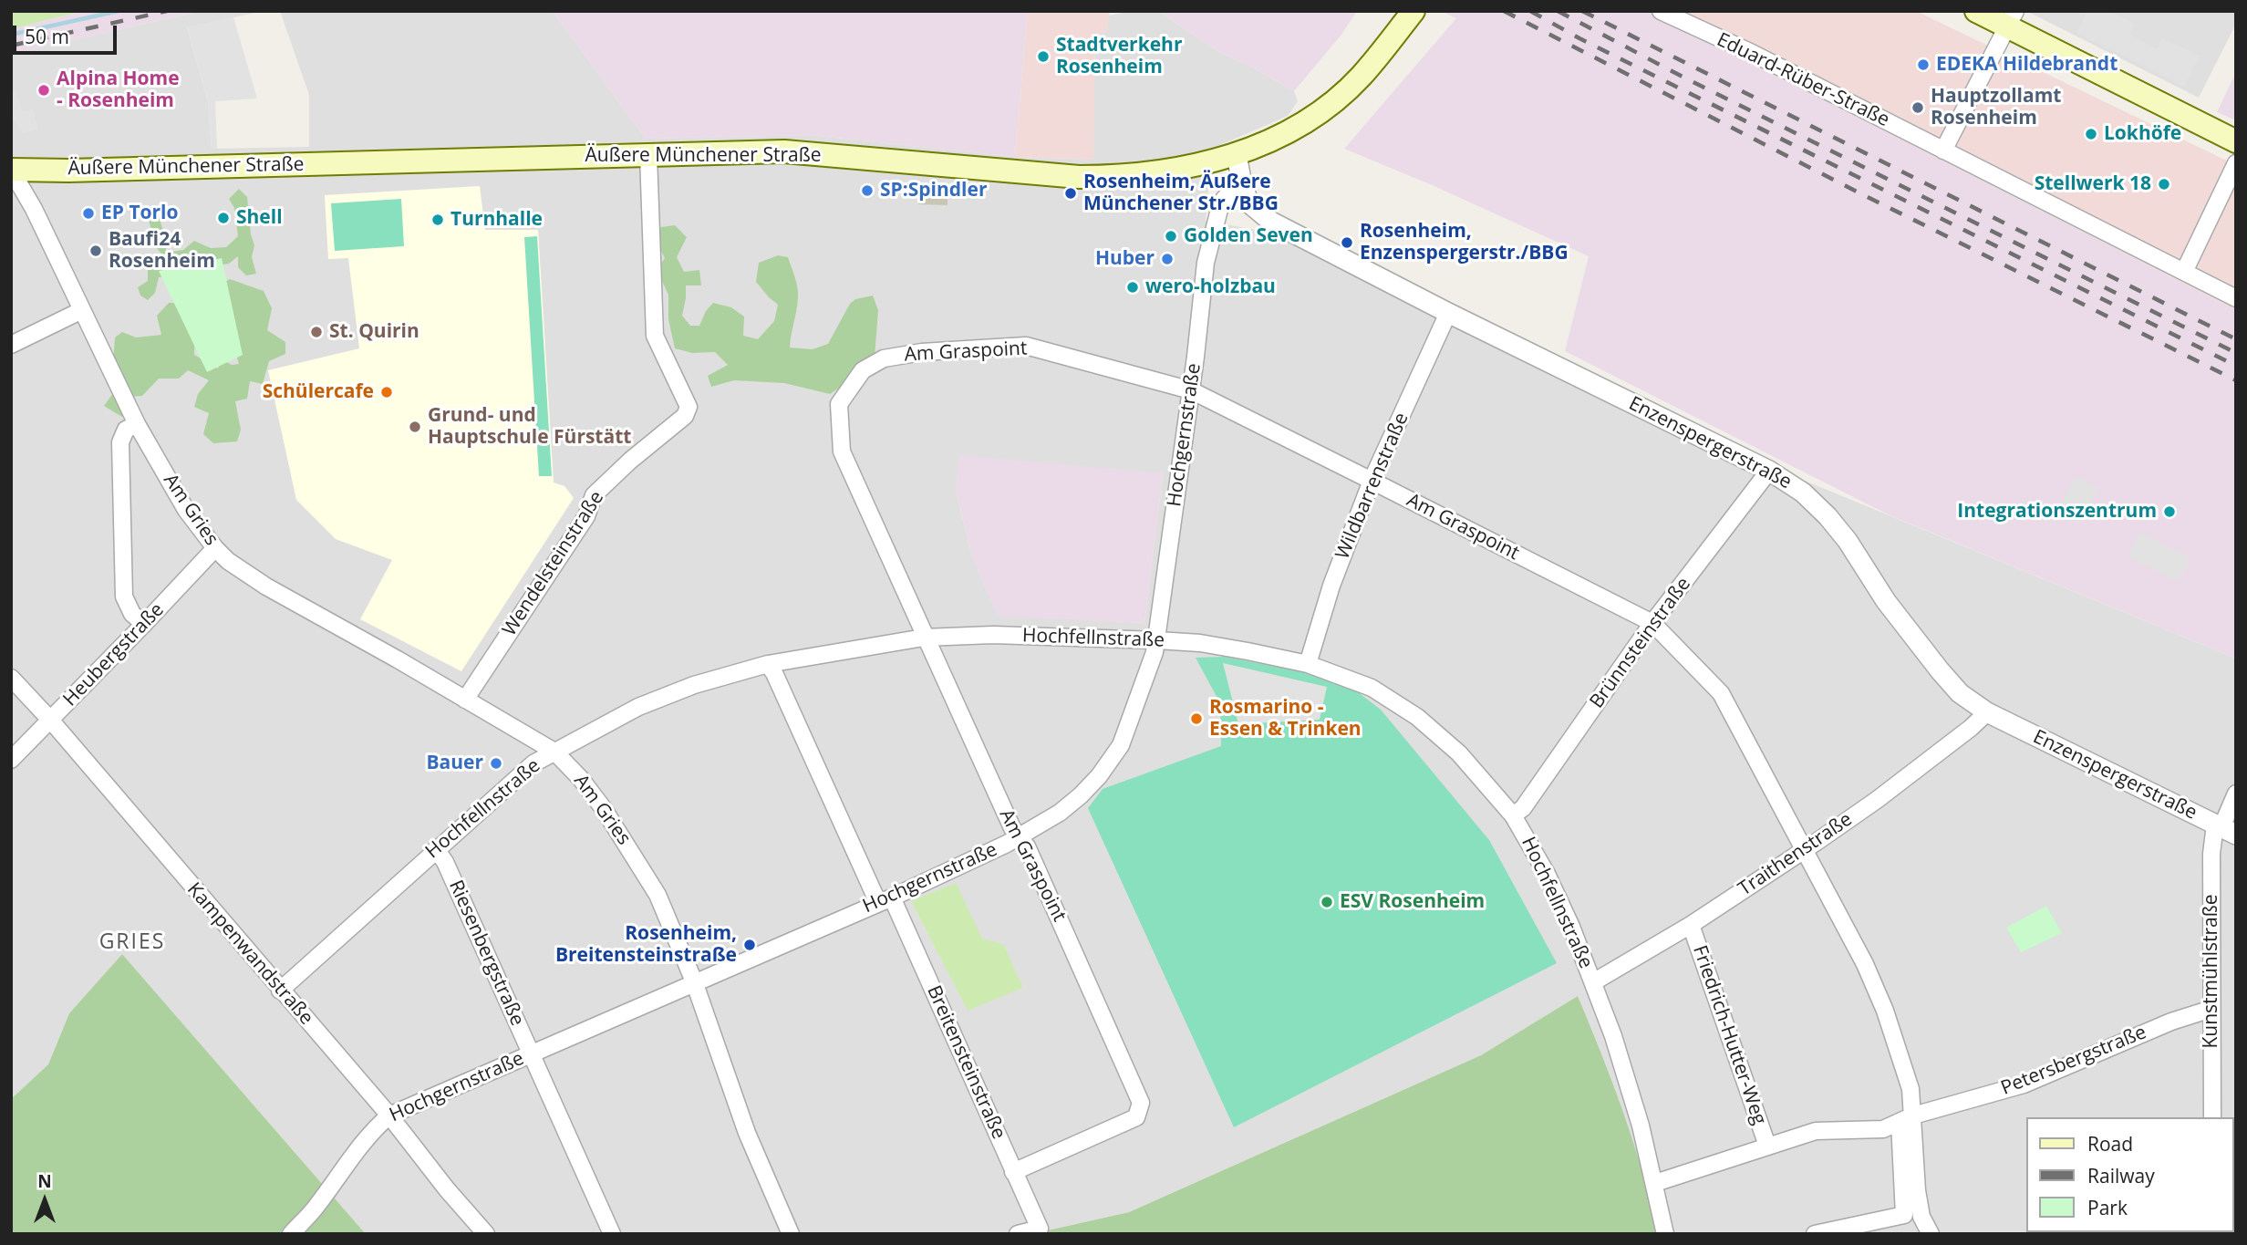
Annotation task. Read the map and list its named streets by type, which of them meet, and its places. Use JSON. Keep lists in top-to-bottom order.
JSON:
{
  "streets": {
    "main road": ["Äußere Münchener Straße"],
    "street": [
      "Eduard-Rüber-Straße",
      "Am Graspoint",
      "Hochgernstraße",
      "Enzenspergerstraße",
      "Wildbarrenstraße",
      "Am Gries",
      "Wendelsteinstraße",
      "Hochfellnstraße",
      "Brünnsteinstraße",
      "Heubergstraße",
      "Traithenstraße",
      "Riesenbergstraße",
      "Kampenwandstraße",
      "Kunstmühlstraße",
      "Friedrich-Hutter-Weg",
      "Petersbergstraße",
      "Breitensteinstraße"
    ]
  },
  "crossings": [
    ["Äußere Münchener Straße", "Enzenspergerstraße"],
    ["Äußere Münchener Straße", "Am Gries"],
    ["Äußere Münchener Straße", "Wendelsteinstraße"],
    ["Am Graspoint", "Hochgernstraße"],
    ["Am Graspoint", "Wildbarrenstraße"],
    ["Am Graspoint", "Hochfellnstraße"],
    ["Am Graspoint", "Brünnsteinstraße"],
    ["Am Graspoint", "Traithenstraße"],
    ["Am Graspoint", "Petersbergstraße"],
    ["Am Graspoint", "Breitensteinstraße"],
    ["Hochgernstraße", "Enzenspergerstraße"],
    ["Hochgernstraße", "Am Gries"],
    ["Hochgernstraße", "Hochfellnstraße"],
    ["Hochgernstraße", "Riesenbergstraße"],
    ["Hochgernstraße", "Kampenwandstraße"],
    ["Hochgernstraße", "Breitensteinstraße"],
    ["Enzenspergerstraße", "Wildbarrenstraße"],
    ["Enzenspergerstraße", "Brünnsteinstraße"],
    ["Enzenspergerstraße", "Traithenstraße"],
    ["Enzenspergerstraße", "Kunstmühlstraße"],
    ["Wildbarrenstraße", "Hochfellnstraße"],
    ["Am Gries", "Wendelsteinstraße"],
    ["Am Gries", "Hochfellnstraße"],
    ["Am Gries", "Heubergstraße"],
    ["Hochfellnstraße", "Brünnsteinstraße"],
    ["Hochfellnstraße", "Traithenstraße"],
    ["Hochfellnstraße", "Riesenbergstraße"],
    ["Hochfellnstraße", "Kampenwandstraße"],
    ["Hochfellnstraße", "Petersbergstraße"],
    ["Hochfellnstraße", "Breitensteinstraße"],
    ["Heubergstraße", "Kampenwandstraße"],
    ["Traithenstraße", "Friedrich-Hutter-Weg"],
    ["Kunstmühlstraße", "Petersbergstraße"],
    ["Friedrich-Hutter-Weg", "Petersbergstraße"]
  ],
  "districts": ["GRIES"],
  "places": [
    "Stadtverkehr Rosenheim",
    "EDEKA Hildebrandt",
    "Alpina Home - Rosenheim",
    "Hauptzollamt Rosenheim",
    "Lokhöfe",
    "Stellwerk 18",
    "SP:Spindler",
    "Rosenheim, Äußere Münchener Str./BBG",
    "EP Torlo",
    "Shell",
    "Turnhalle",
    "Golden Seven",
    "Rosenheim, Enzenspergerstr./BBG",
    "Baufi24 Rosenheim",
    "Huber",
    "wero-holzbau",
    "St. Quirin",
    "Schülercafe",
    "Grund- und Hauptschule Fürstätt",
    "Integrationszentrum",
    "Rosmarino - Essen & Trinken",
    "Bauer",
    "ESV Rosenheim",
    "Rosenheim, Breitensteinstraße"
  ],
  "legend": ["Road", "Railway", "Park"],
  "scale_bar": "50 m",
  "north": "top"
}
